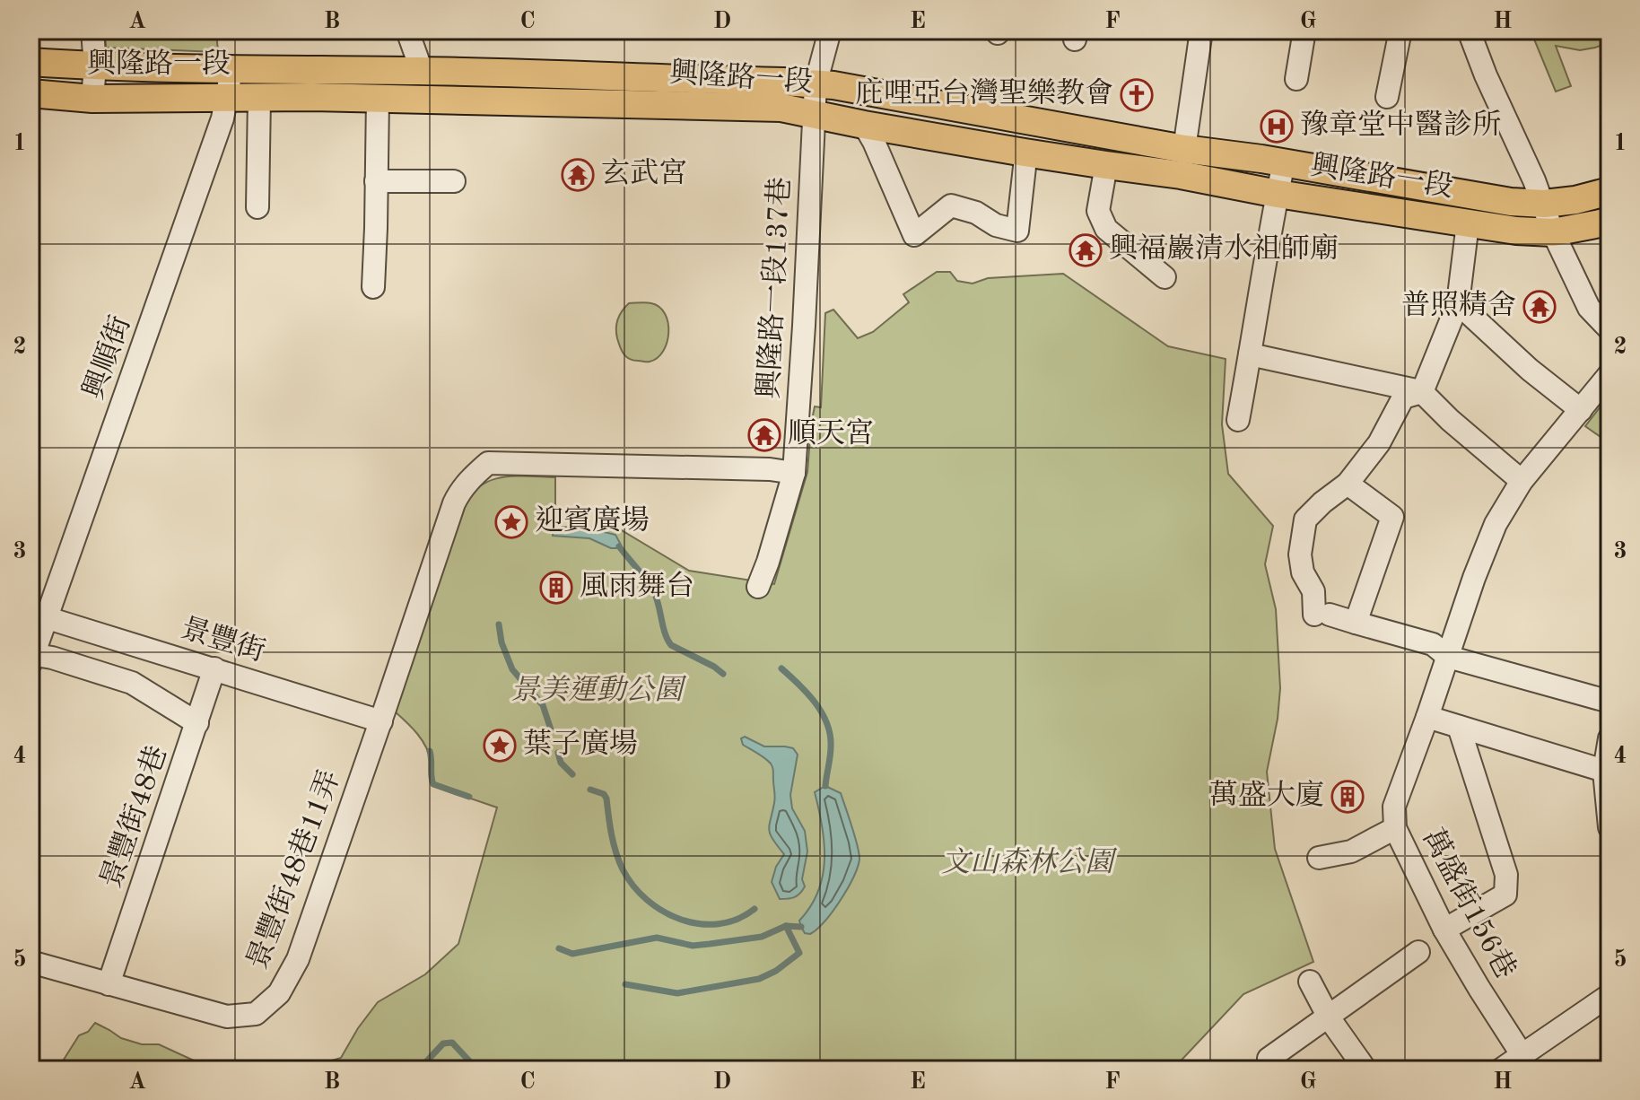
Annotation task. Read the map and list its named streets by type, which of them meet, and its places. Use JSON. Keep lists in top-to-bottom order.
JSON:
{
  "streets": {
    "main road": ["興隆路一段"],
    "street": [
      "興隆路一段137巷",
      "興順街",
      "景豐街",
      "景豐街48巷",
      "景豐街48巷11弄",
      "萬盛街156巷"
    ]
  },
  "crossings": [
    ["興隆路一段", "興隆路一段137巷"],
    ["興隆路一段", "興順街"],
    ["興隆路一段137巷", "景豐街48巷11弄"],
    ["興順街", "景豐街"],
    ["景豐街", "景豐街48巷"],
    ["景豐街", "景豐街48巷11弄"],
    ["景豐街48巷", "景豐街48巷11弄"]
  ],
  "parks": ["景美運動公園", "文山森林公園"],
  "places": {
    "church": ["庇哩亞台灣聖樂教會"],
    "hospital": ["豫章堂中醫診所"],
    "temple": [
      "玄武宮",
      "興福巖清水祖師廟",
      "普照精舍",
      "順天宮"
    ],
    "place": ["迎賓廣場", "葉子廣場"],
    "building": ["風雨舞台", "萬盛大廈"]
  },
  "grid": {
    "columns": [
      "A",
      "B",
      "C",
      "D",
      "E",
      "F",
      "G",
      "H"
    ],
    "rows": [
      "1",
      "2",
      "3",
      "4",
      "5"
    ]
  }
}
